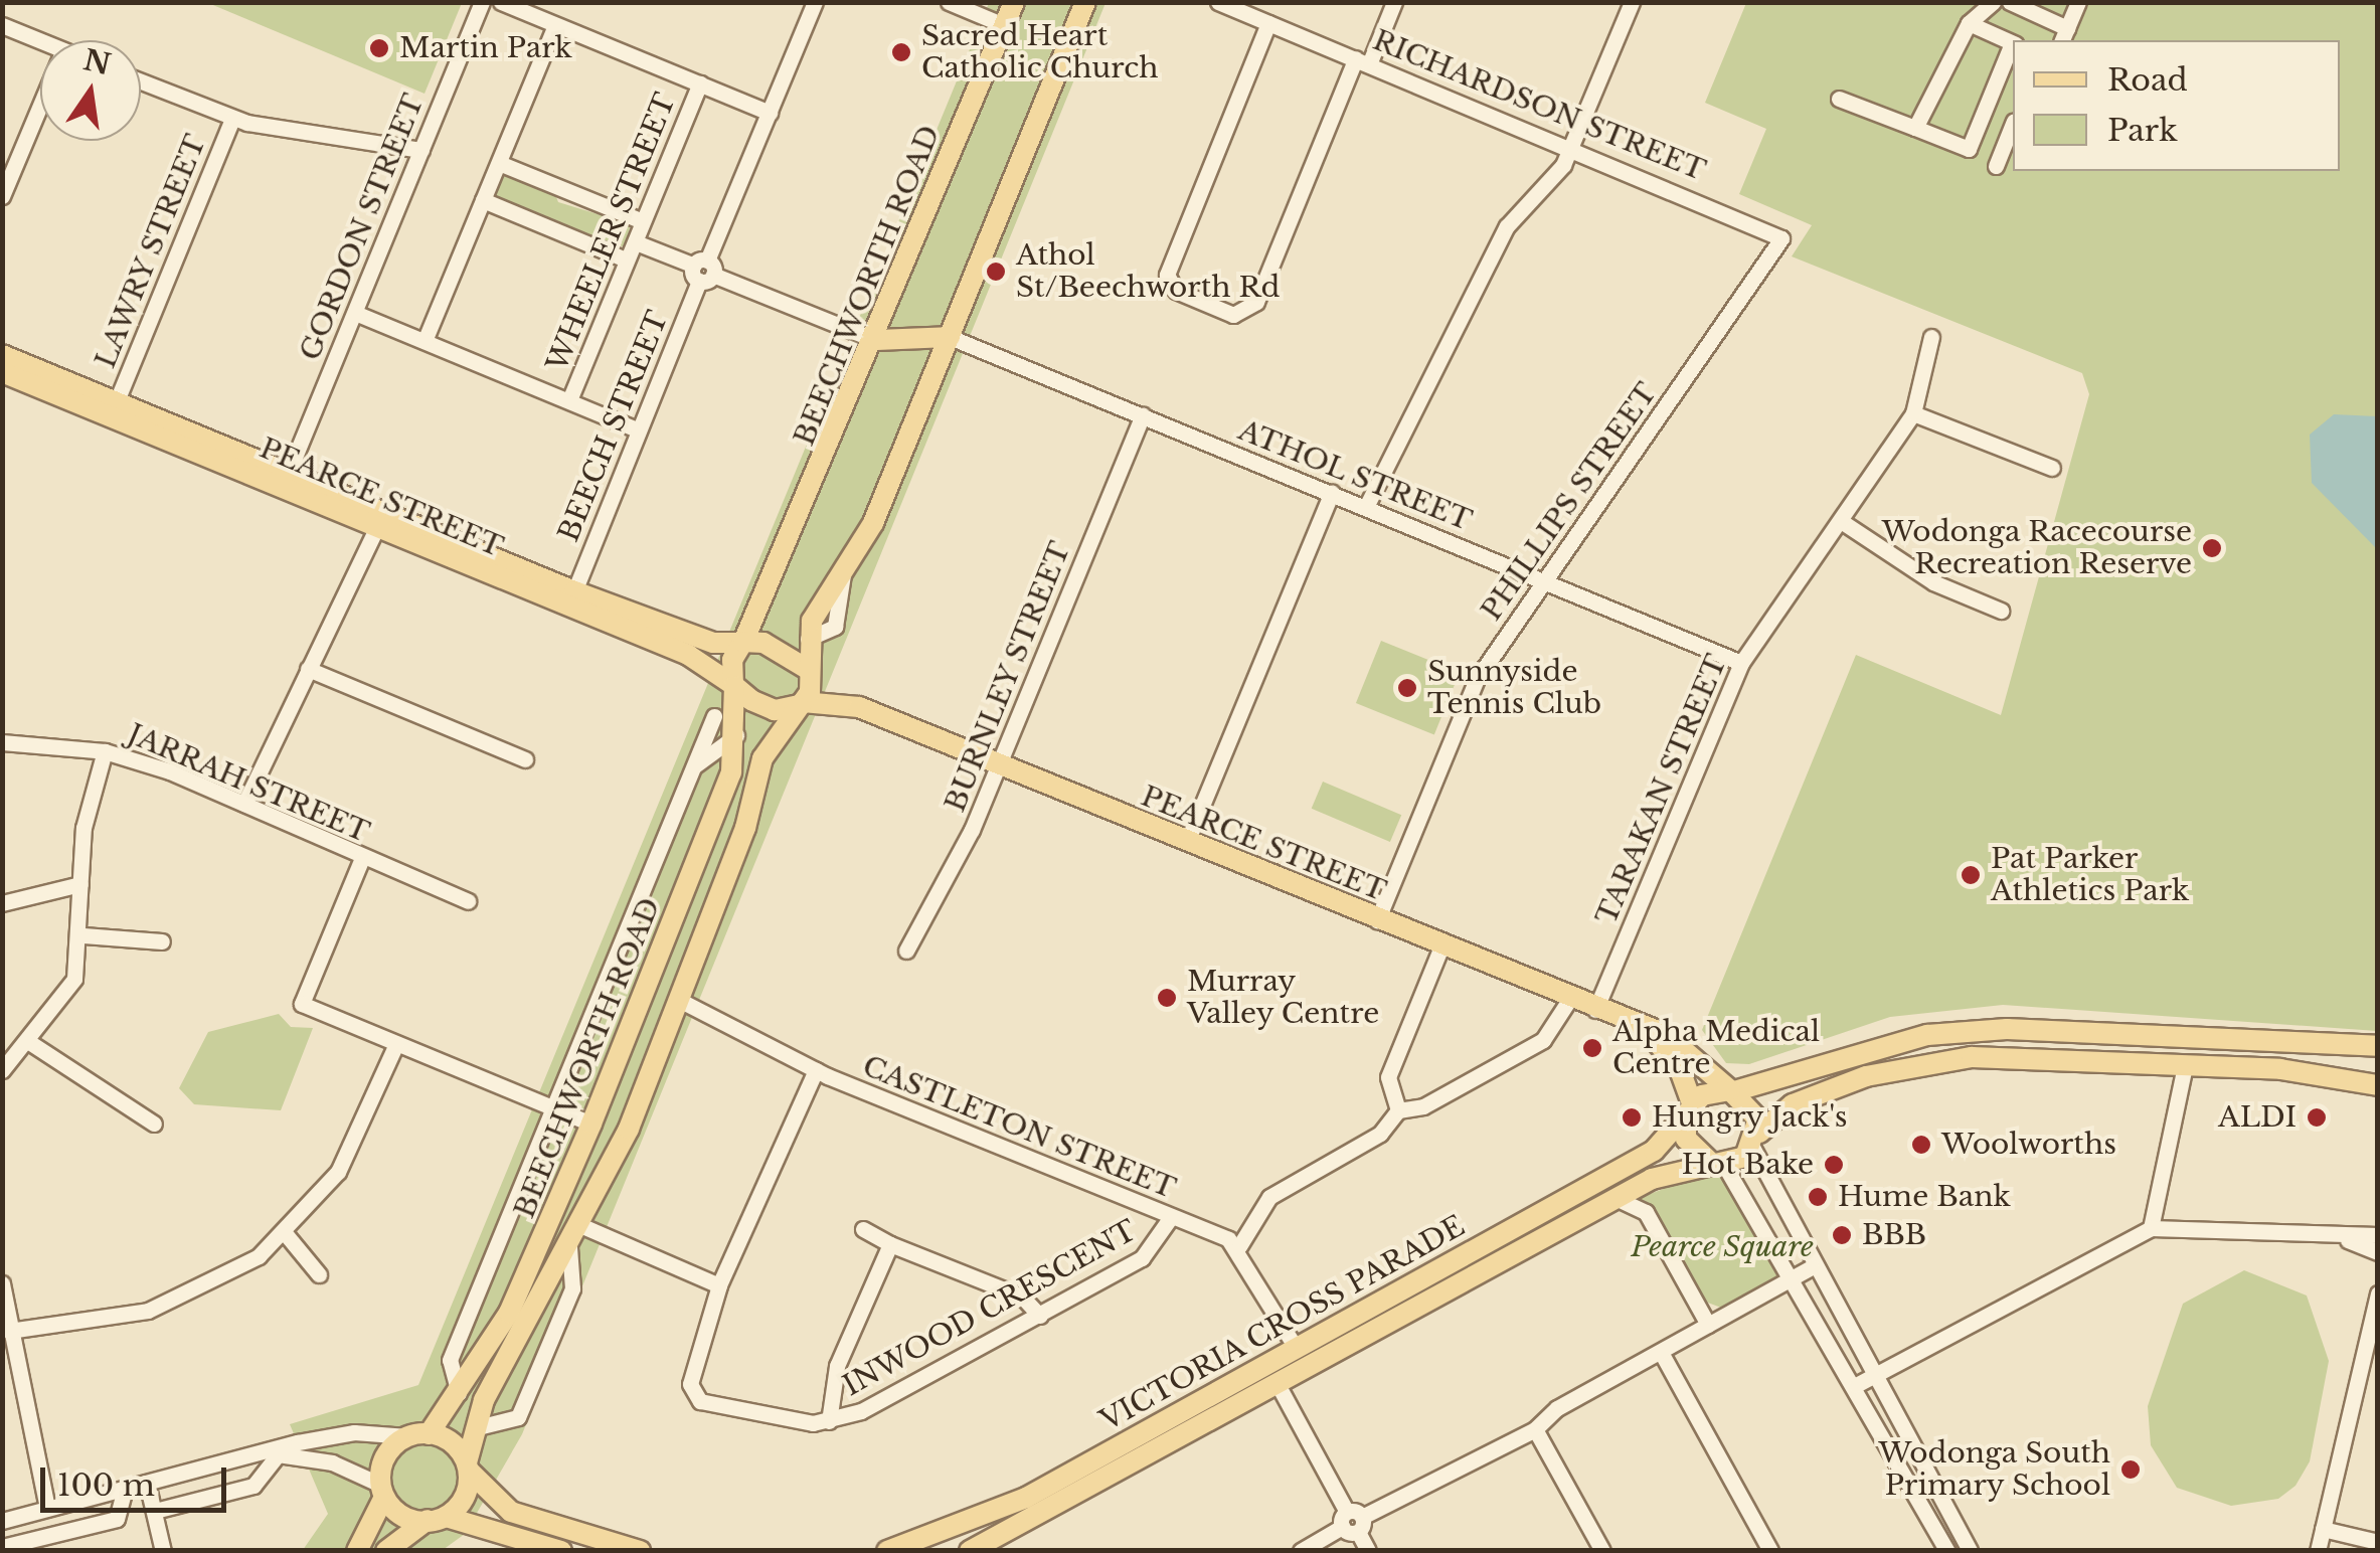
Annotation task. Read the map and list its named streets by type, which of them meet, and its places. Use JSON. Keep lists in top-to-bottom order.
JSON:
{
  "streets": {
    "main road": ["BEECHWORTH ROAD", "PEARCE STREET", "VICTORIA CROSS PARADE"],
    "street": [
      "RICHARDSON STREET",
      "GORDON STREET",
      "WHEELER STREET",
      "LAWRY STREET",
      "BEECH STREET",
      "ATHOL STREET",
      "PHILLIPS STREET",
      "BURNLEY STREET",
      "JARRAH STREET",
      "TARAKAN STREET",
      "CASTLETON STREET",
      "INWOOD CRESCENT"
    ]
  },
  "crossings": [
    ["RICHARDSON STREET", "PHILLIPS STREET"],
    ["GORDON STREET", "PEARCE STREET"],
    ["LAWRY STREET", "PEARCE STREET"],
    ["BEECHWORTH ROAD", "PEARCE STREET"],
    ["BEECHWORTH ROAD", "CASTLETON STREET"],
    ["BEECH STREET", "PEARCE STREET"],
    ["ATHOL STREET", "PHILLIPS STREET"],
    ["ATHOL STREET", "BURNLEY STREET"],
    ["ATHOL STREET", "TARAKAN STREET"],
    ["PEARCE STREET", "PHILLIPS STREET"],
    ["PEARCE STREET", "BURNLEY STREET"],
    ["PEARCE STREET", "TARAKAN STREET"],
    ["PEARCE STREET", "VICTORIA CROSS PARADE"],
    ["CASTLETON STREET", "INWOOD CRESCENT"]
  ],
  "parks": ["Pearce Square"],
  "places": [
    "Martin Park",
    "Sacred Heart Catholic Church",
    "Athol St/Beechworth Rd",
    "Wodonga Racecourse Recreation Reserve",
    "Sunnyside Tennis Club",
    "Pat Parker Athletics Park",
    "Murray Valley Centre",
    "Alpha Medical Centre",
    "Hungry Jack's",
    "ALDI",
    "Woolworths",
    "Hot Bake",
    "Hume Bank",
    "BBB",
    "Wodonga South Primary School"
  ],
  "legend": ["Road", "Park"],
  "scale_bar": "100 m",
  "north": "top"
}
